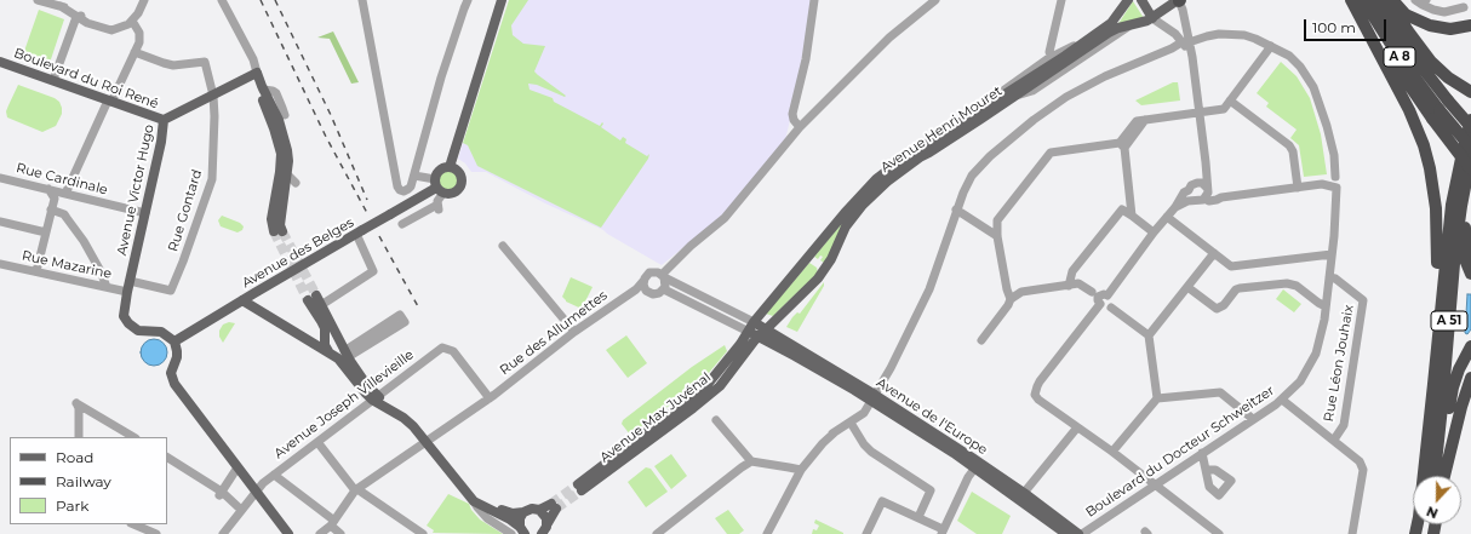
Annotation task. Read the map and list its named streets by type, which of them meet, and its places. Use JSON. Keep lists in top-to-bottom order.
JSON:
{
  "streets": {
    "highway": ["A 8", "A 51"],
    "main road": [
      "Boulevard du Roi René",
      "Avenue Henri Mouret",
      "Avenue Victor Hugo",
      "Avenue des Belges",
      "Avenue de l'Europe",
      "Avenue Max Juvénal"
    ],
    "street": [
      "Rue Cardinale",
      "Rue Gontard",
      "Rue Mazarine",
      "Rue des Allumettes",
      "Rue Léon Jouhaix",
      "Avenue Joseph Villevieille",
      "Boulevard du Docteur Schweitzer"
    ]
  },
  "crossings": [
    ["Boulevard du Roi René", "Avenue Victor Hugo"],
    ["Avenue Henri Mouret", "Avenue de l'Europe"],
    ["Avenue Henri Mouret", "Avenue Max Juvénal"],
    ["Rue Cardinale", "Avenue Victor Hugo"],
    ["Avenue Victor Hugo", "Rue Gontard"],
    ["Avenue Victor Hugo", "Avenue des Belges"],
    ["Avenue Victor Hugo", "Rue Mazarine"],
    ["Rue des Allumettes", "Avenue Joseph Villevieille"],
    ["Rue Léon Jouhaix", "Boulevard du Docteur Schweitzer"],
    ["Avenue de l'Europe", "Avenue Max Juvénal"],
    ["Avenue de l'Europe", "Boulevard du Docteur Schweitzer"]
  ],
  "legend": ["Road", "Railway", "Park"],
  "scale_bar": "100 m",
  "north": "bottom"
}
